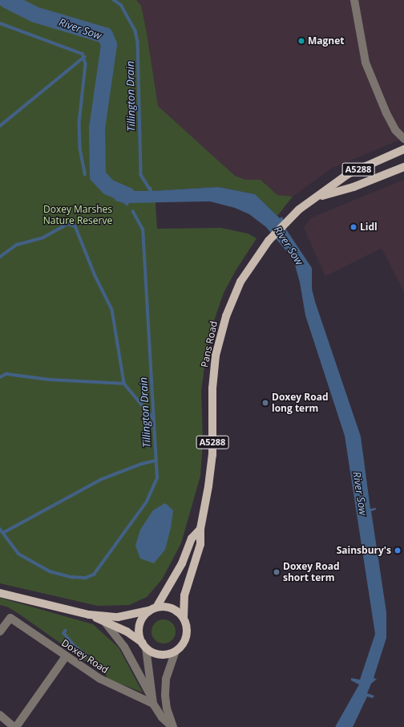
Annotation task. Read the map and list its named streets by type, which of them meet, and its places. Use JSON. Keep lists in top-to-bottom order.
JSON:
{
  "streets": {
    "main road": ["A5288", "Pans Road"],
    "street": ["Doxey Road"]
  },
  "crossings": [
    ["A5288", "Pans Road"]
  ],
  "water": ["River Sow", "Tillington Drain"],
  "parks": ["Doxey Marshes Nature Reserve"],
  "places": [
    "Magnet",
    "Lidl",
    "Doxey Road long term",
    "Sainsbury's",
    "Doxey Road short term"
  ]
}
